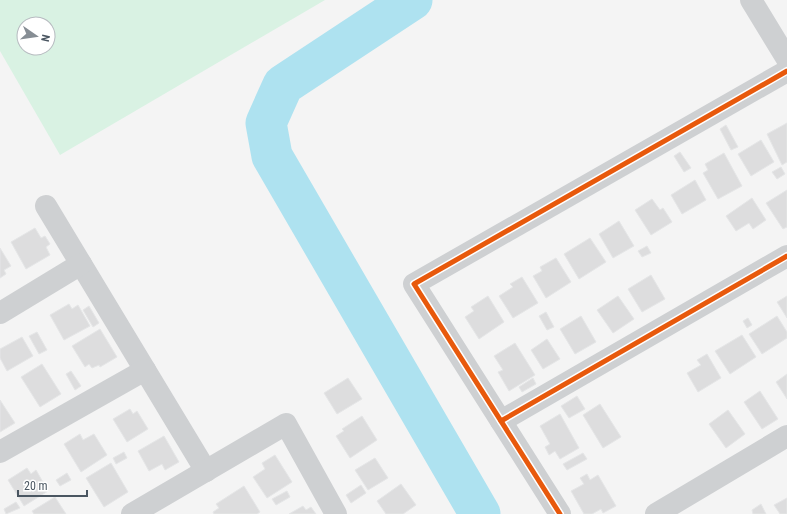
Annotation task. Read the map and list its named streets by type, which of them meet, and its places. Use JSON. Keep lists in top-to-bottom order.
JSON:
{
  "scale_bar": "20 m",
  "north": "right"
}
